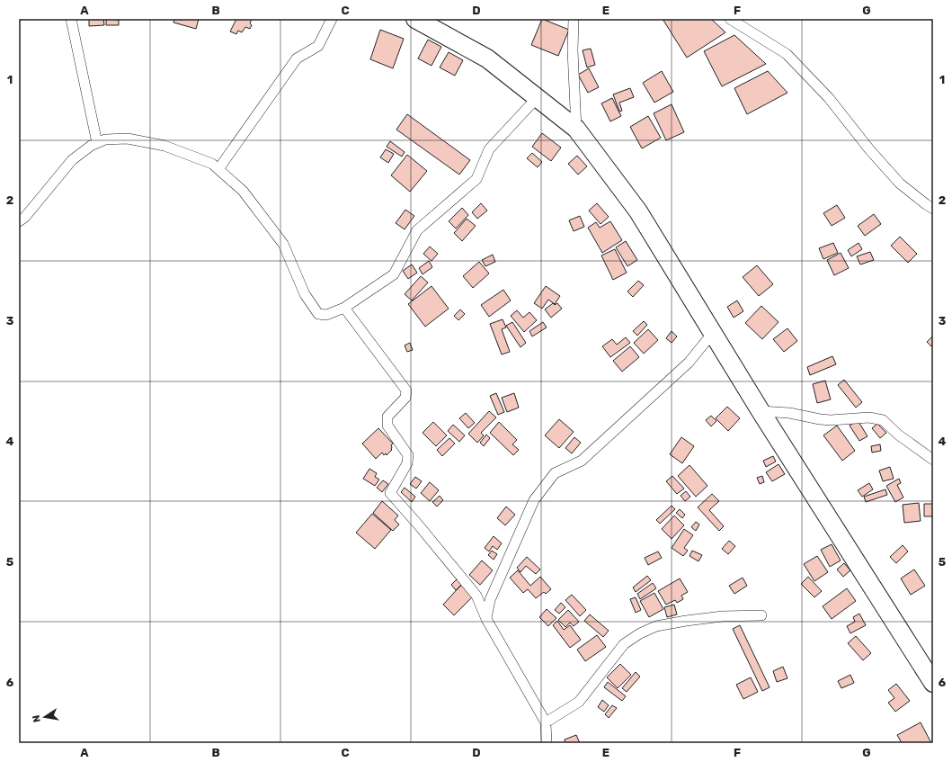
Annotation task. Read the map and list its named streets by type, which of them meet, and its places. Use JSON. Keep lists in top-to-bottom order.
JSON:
{
  "north": "left",
  "grid": {
    "columns": [
      "A",
      "B",
      "C",
      "D",
      "E",
      "F",
      "G"
    ],
    "rows": [
      "1",
      "2",
      "3",
      "4",
      "5",
      "6"
    ]
  }
}
